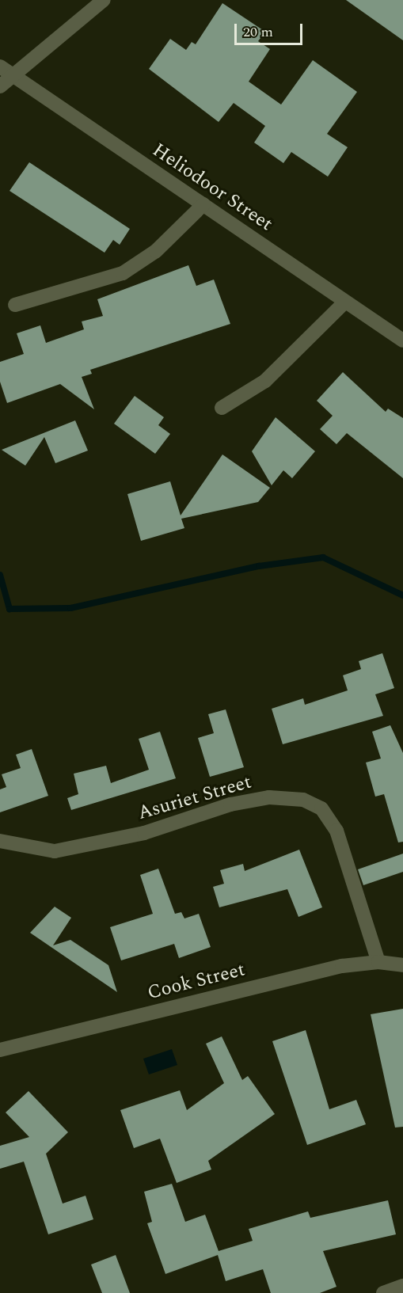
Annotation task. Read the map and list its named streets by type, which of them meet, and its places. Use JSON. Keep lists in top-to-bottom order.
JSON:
{
  "streets": {
    "street": ["Heliodoor Street", "Asuriet Street", "Cook Street"]
  },
  "crossings": [
    ["Asuriet Street", "Cook Street"]
  ],
  "scale_bar": "20 m"
}
